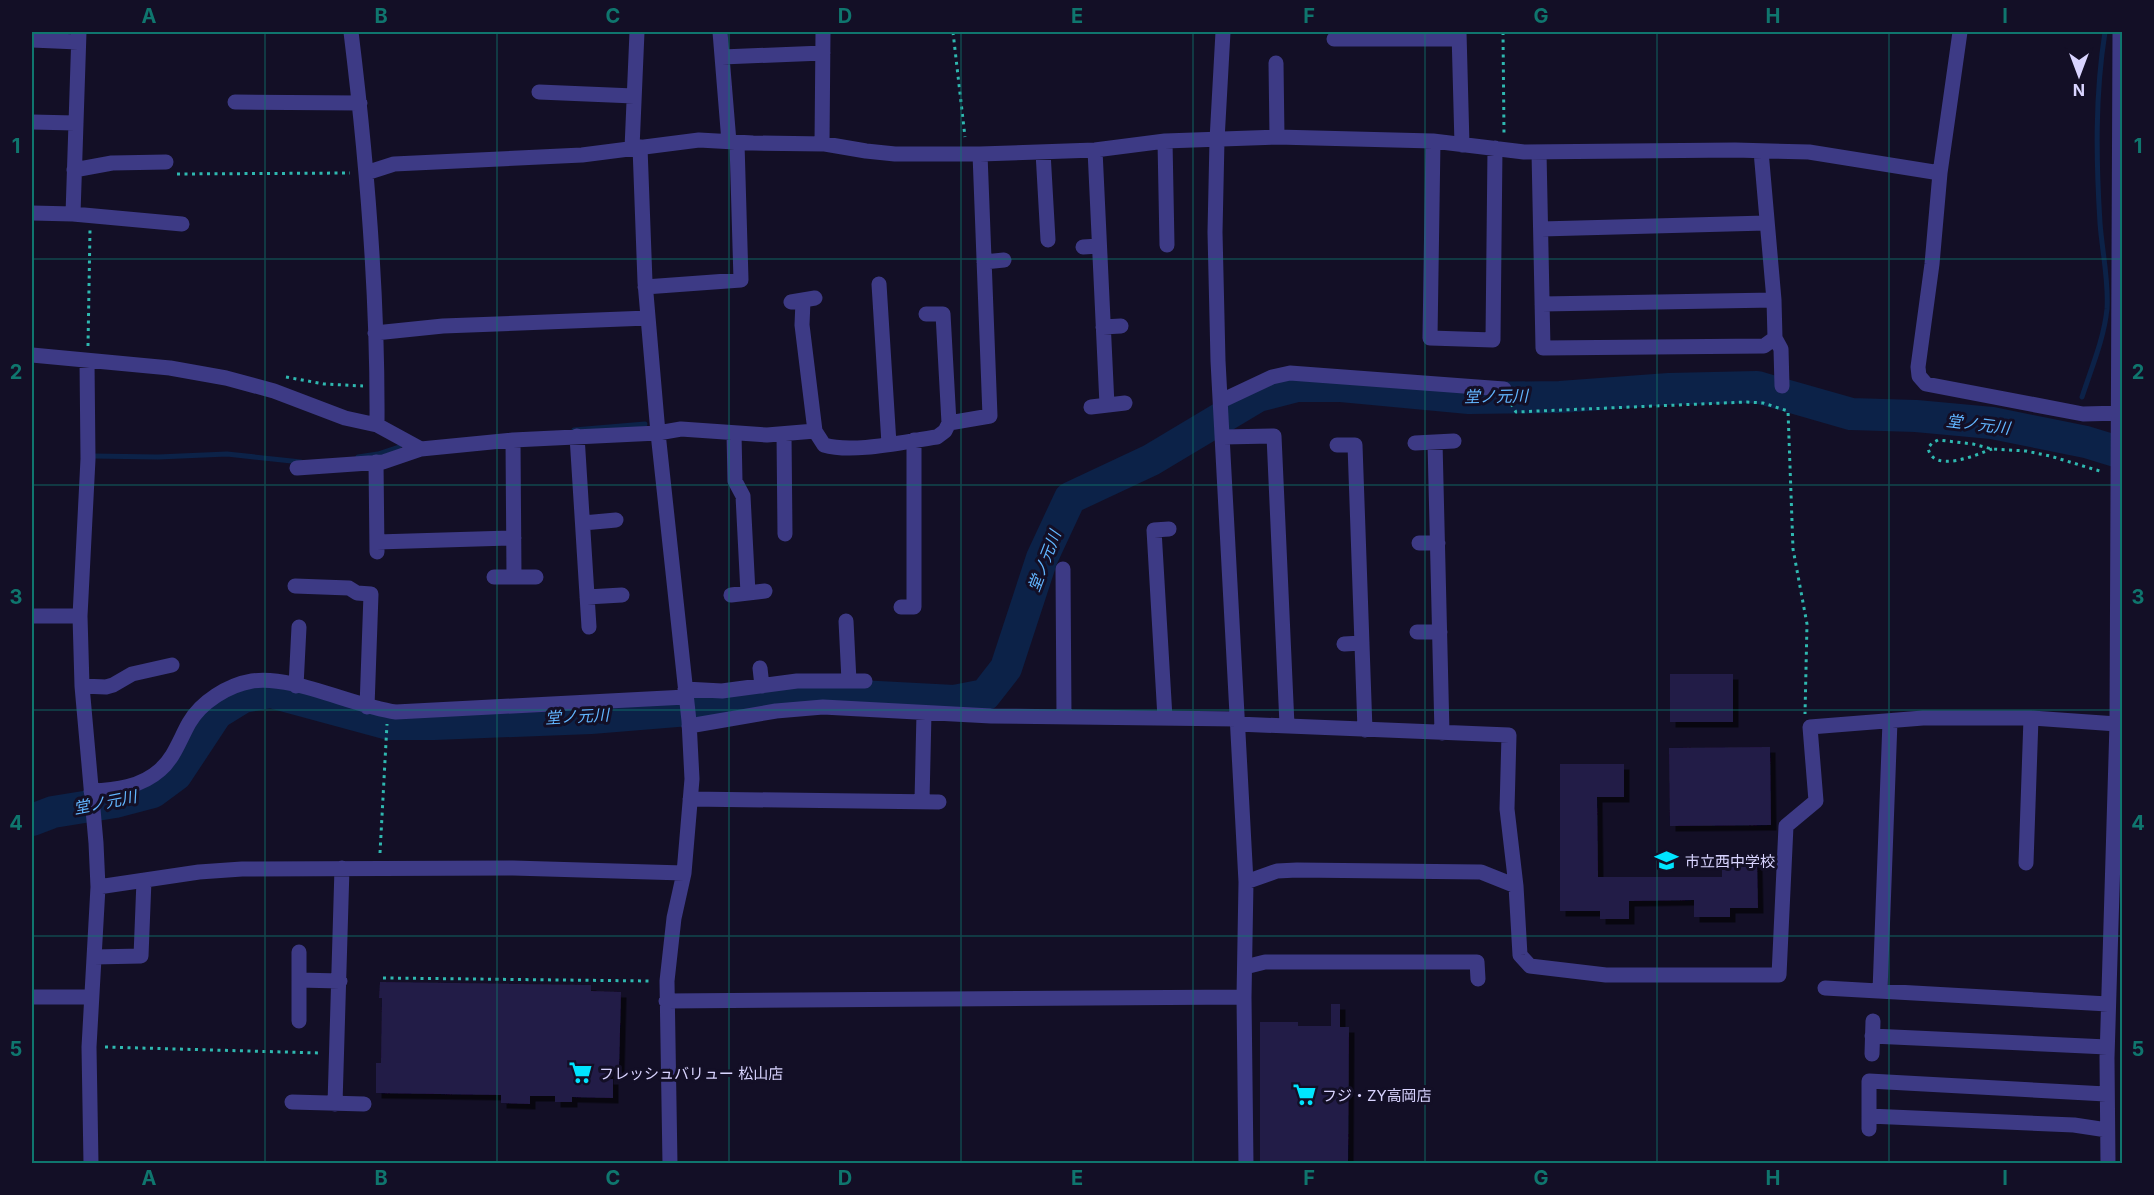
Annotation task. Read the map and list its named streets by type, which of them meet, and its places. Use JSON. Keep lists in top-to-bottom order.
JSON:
{
  "water": ["堂ノ元川"],
  "places": {
    "school or university": ["市立西中学校"],
    "supermarket": ["フレッシュバリュー 松山店", "フジ・ZY高岡店"]
  },
  "north": "bottom",
  "grid": {
    "columns": [
      "A",
      "B",
      "C",
      "D",
      "E",
      "F",
      "G",
      "H",
      "I"
    ],
    "rows": [
      "1",
      "2",
      "3",
      "4",
      "5"
    ]
  }
}
